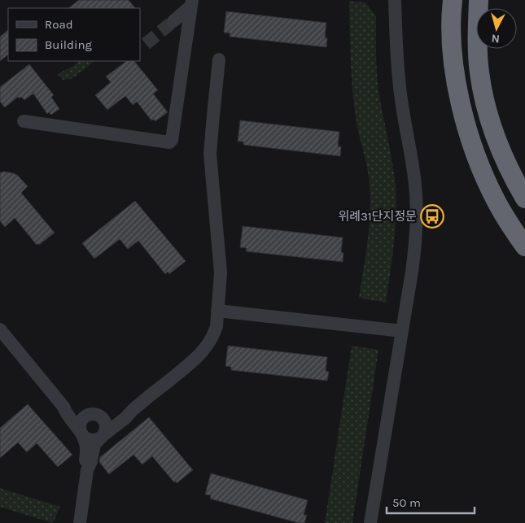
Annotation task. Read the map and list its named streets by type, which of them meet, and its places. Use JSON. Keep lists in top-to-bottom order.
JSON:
{
  "places": {
    "bus stop": ["위례31단지정문"]
  },
  "legend": ["Road", "Building"],
  "scale_bar": "50 m",
  "north": "bottom"
}
